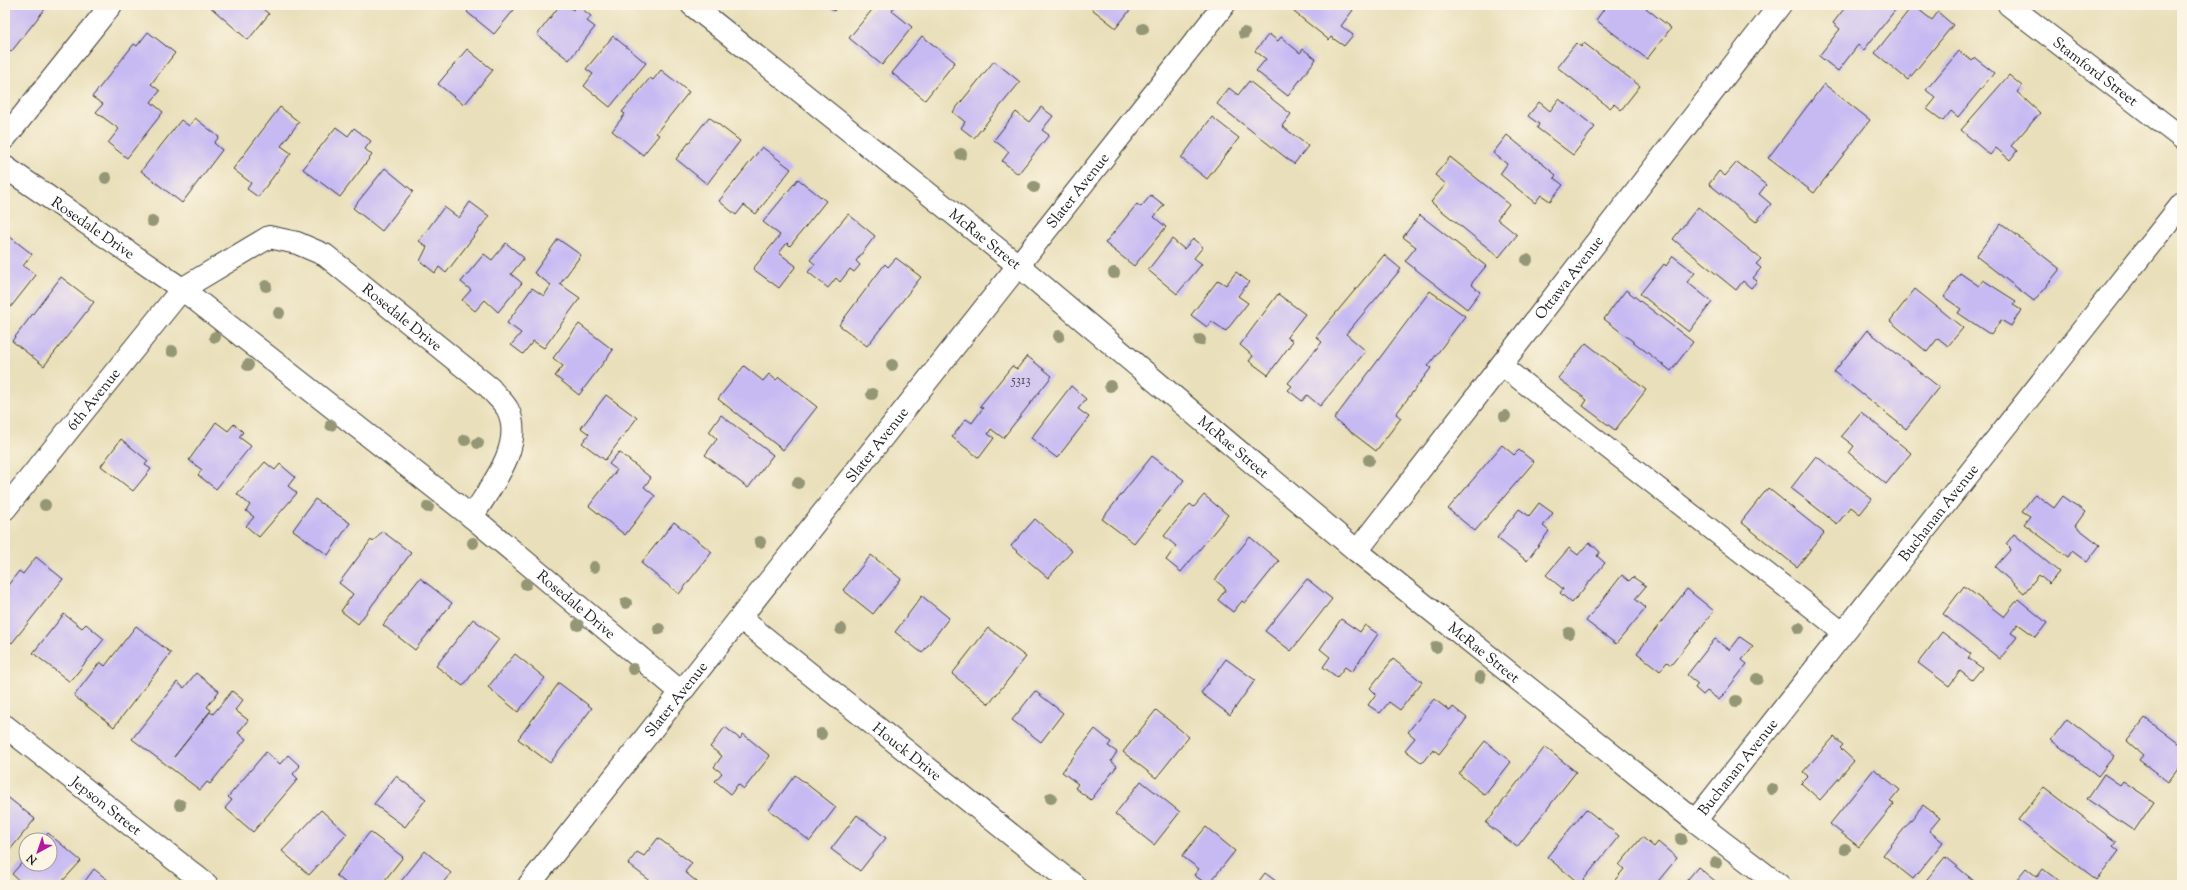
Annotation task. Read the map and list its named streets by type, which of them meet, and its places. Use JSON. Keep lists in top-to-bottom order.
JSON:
{
  "streets": {
    "street": [
      "Stamford Street",
      "Slater Avenue",
      "Rosedale Drive",
      "McRae Street",
      "Ottawa Avenue",
      "6th Avenue",
      "Buchanan Avenue",
      "Houck Drive",
      "Jepson Street"
    ]
  },
  "crossings": [
    ["Slater Avenue", "Rosedale Drive"],
    ["Slater Avenue", "McRae Street"],
    ["Slater Avenue", "Houck Drive"],
    ["Rosedale Drive", "6th Avenue"],
    ["McRae Street", "Ottawa Avenue"],
    ["McRae Street", "Buchanan Avenue"]
  ],
  "house_numbers": ["5313"],
  "north": "bottom left"
}
